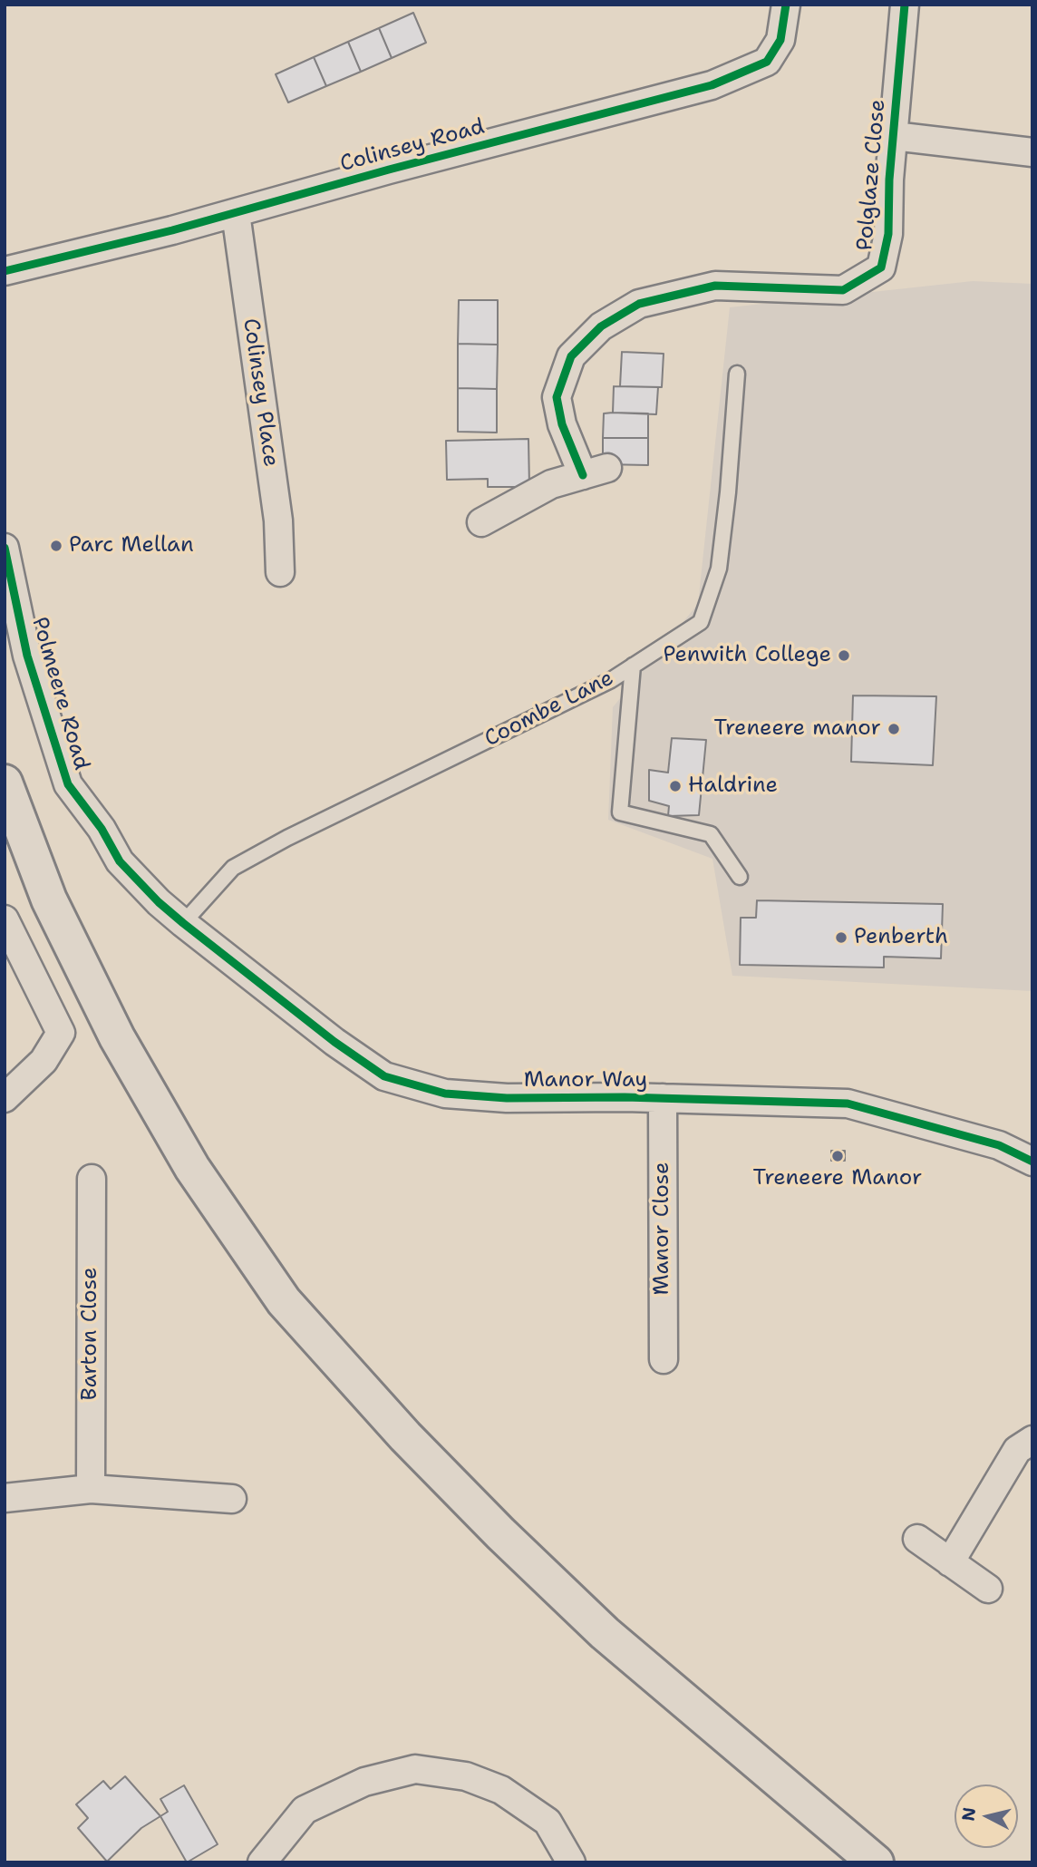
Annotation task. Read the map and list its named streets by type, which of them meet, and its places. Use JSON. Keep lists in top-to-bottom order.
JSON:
{
  "streets": {
    "street": [
      "Colinsey Road",
      "Polglaze Close",
      "Colinsey Place",
      "Polmeere Road",
      "Manor Way",
      "Manor Close",
      "Barton Close"
    ],
    "lane": ["Coombe Lane"]
  },
  "crossings": [
    ["Colinsey Road", "Colinsey Place"],
    ["Polmeere Road", "Coombe Lane"],
    ["Polmeere Road", "Manor Way"],
    ["Coombe Lane", "Manor Way"],
    ["Manor Way", "Manor Close"]
  ],
  "places": [
    "Parc Mellan",
    "Penwith College",
    "Treneere manor",
    "Haldrine",
    "Penberth",
    "Treneere Manor"
  ],
  "north": "left"
}
